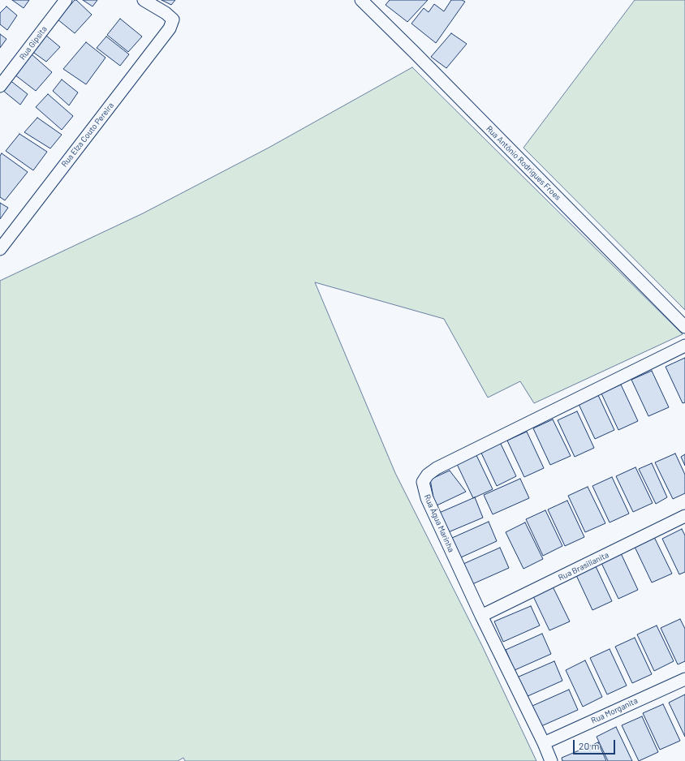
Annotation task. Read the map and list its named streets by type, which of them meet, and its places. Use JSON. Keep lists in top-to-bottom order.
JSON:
{
  "streets": {
    "street": [
      "Rua Gipsita",
      "Rua Elza Couto Pereira",
      "Rua Antônio Rodrigues Froes",
      "Rua Água Marinha",
      "Rua Brasilianita",
      "Rua Morganita"
    ]
  },
  "crossings": [
    ["Rua Água Marinha", "Rua Brasilianita"],
    ["Rua Água Marinha", "Rua Morganita"]
  ],
  "scale_bar": "20 m"
}
